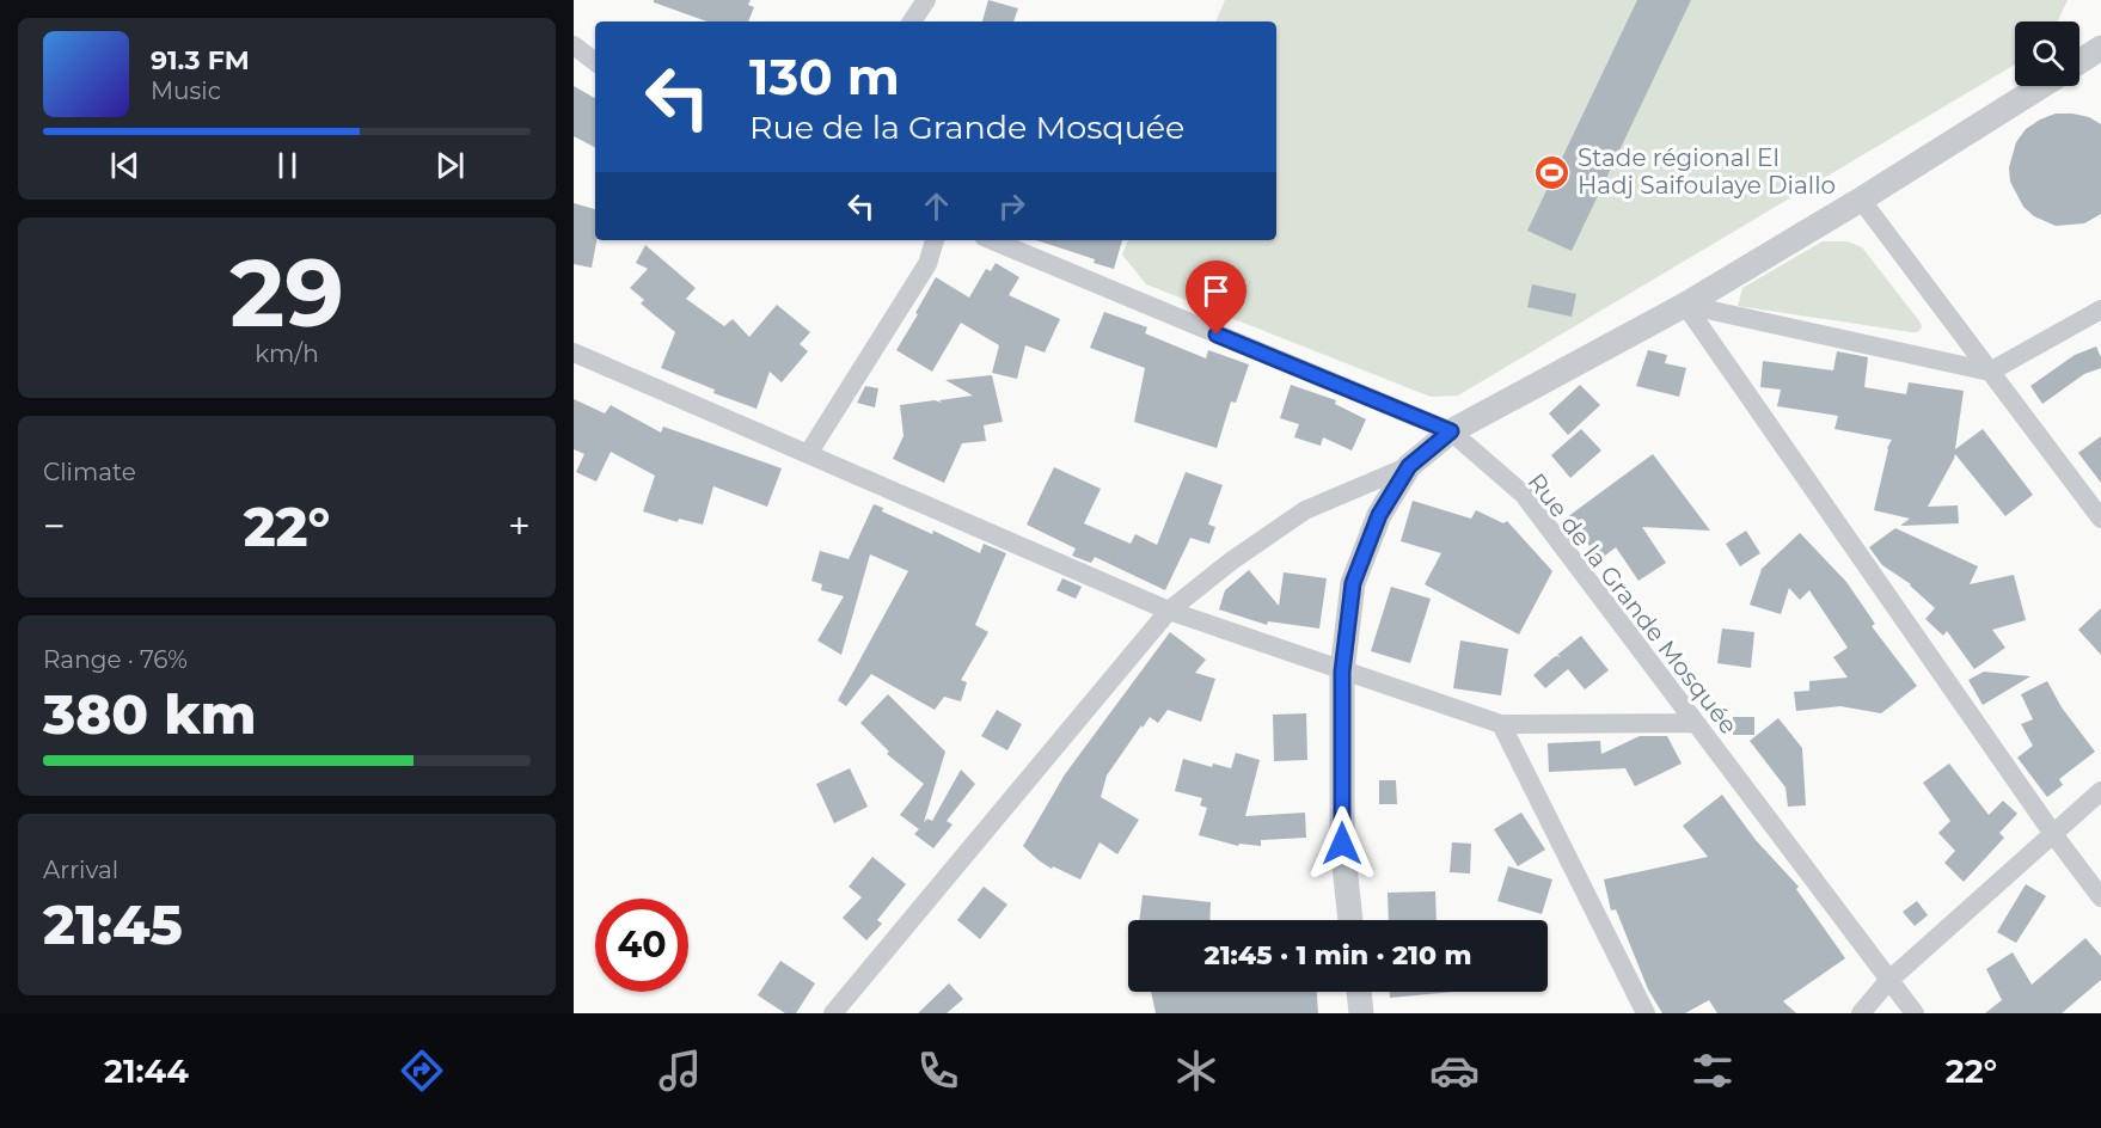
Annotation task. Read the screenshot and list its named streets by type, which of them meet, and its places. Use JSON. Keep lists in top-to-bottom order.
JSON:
{
  "streets": {
    "street": ["Rue de la Grande Mosquée"]
  },
  "places": {
    "sports": ["Stade régional El Hadj Saifoulaye Diallo"]
  },
  "page": {
    "turn": ["130 m", "Rue de la Grande Mosquée"],
    "song": ["91.3 FM", "Music"],
    "tile": [
      ["29", "km/h"],
      "Climate",
      ["Range · 76%", "380 km"],
      ["Arrival", "21:45"]
    ],
    "heat": ["−", "22°", "+"],
    "limit": "40",
    "trip": "21:45 · 1 min · 210 m",
    "tabs": ["21:44", "22°"]
  }
}
